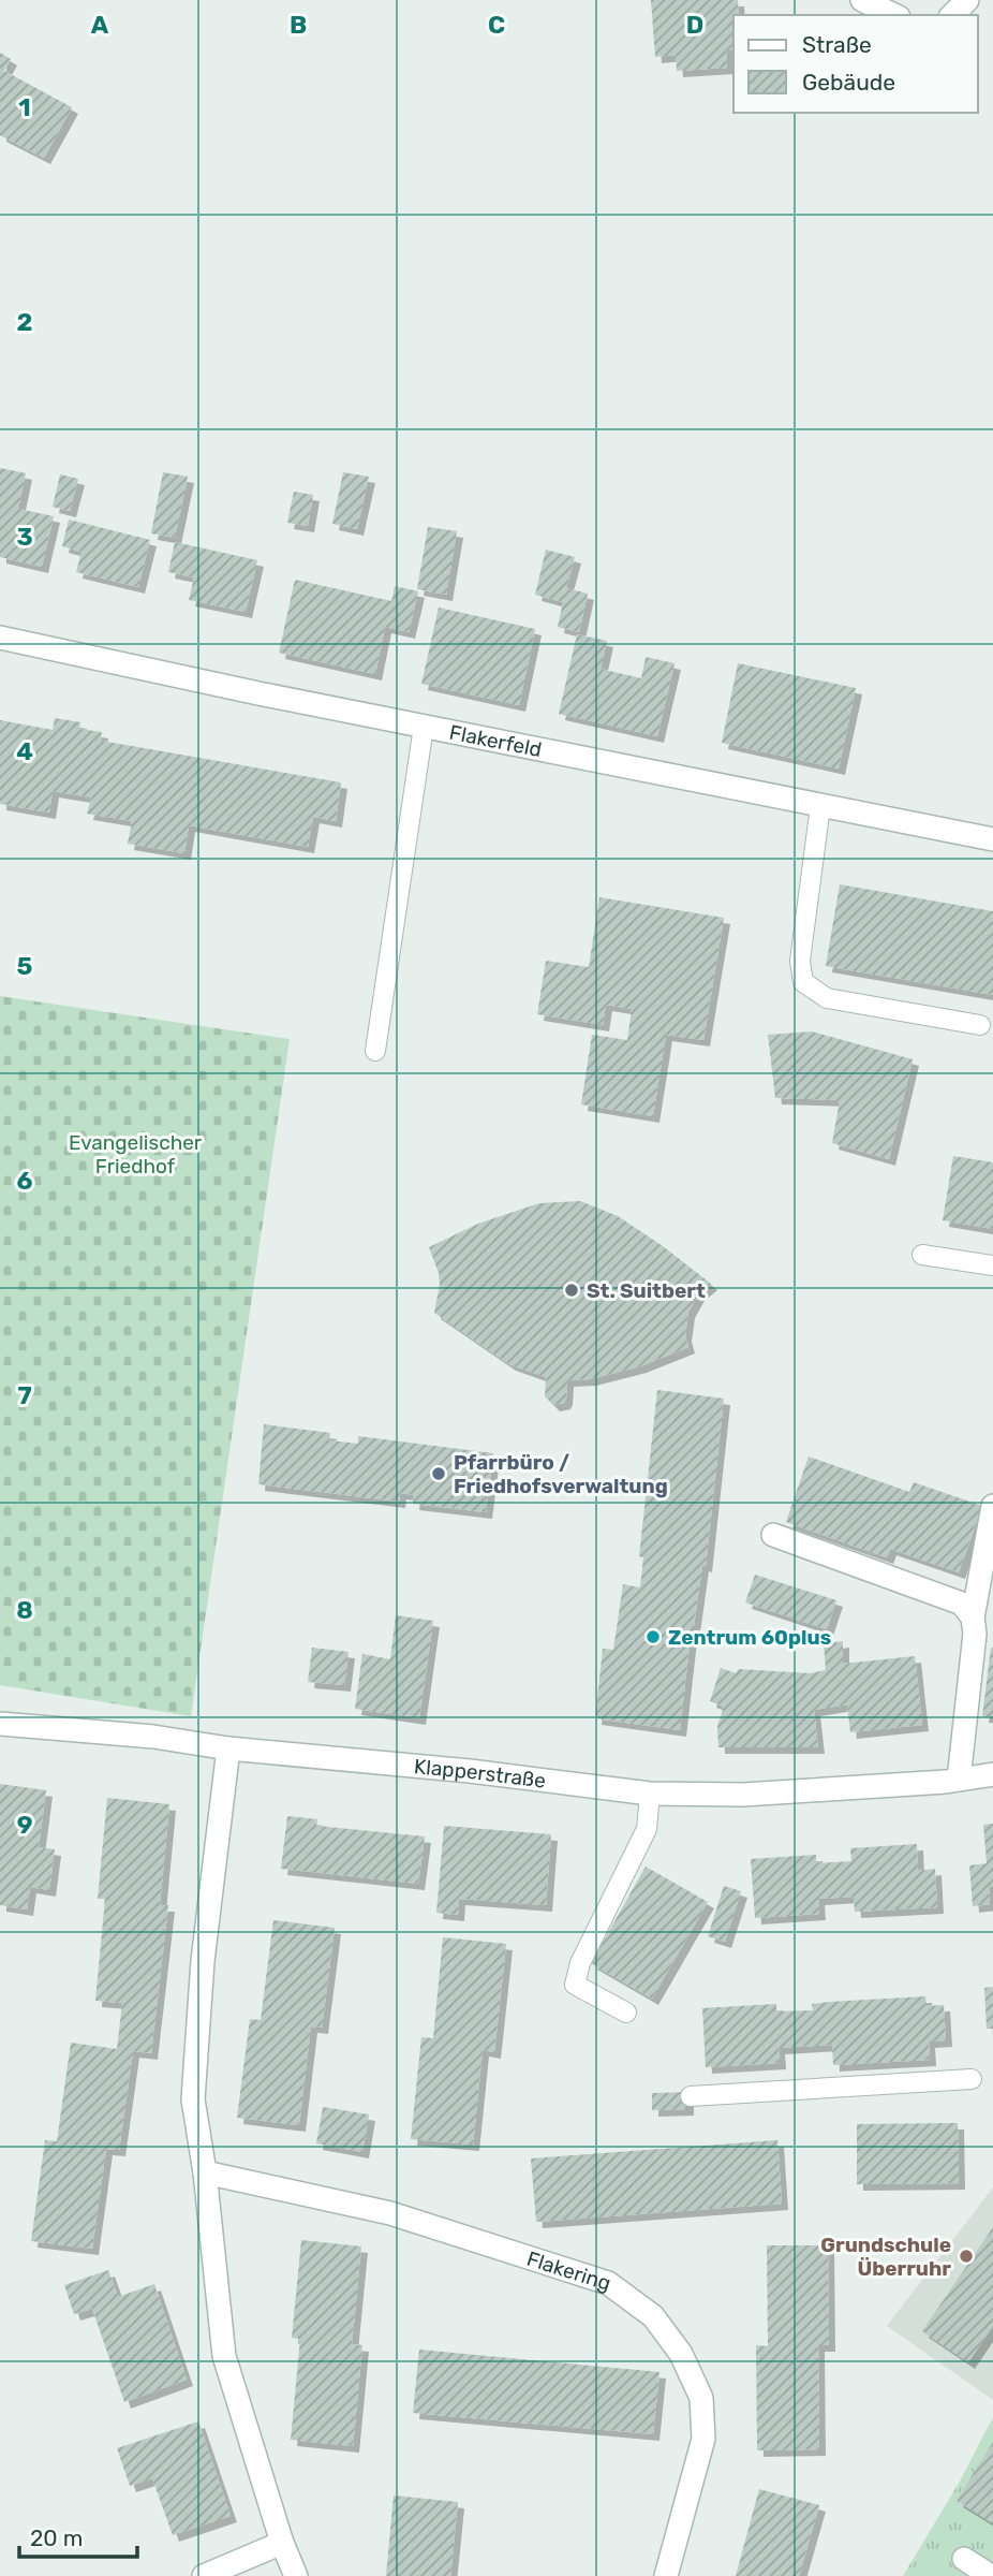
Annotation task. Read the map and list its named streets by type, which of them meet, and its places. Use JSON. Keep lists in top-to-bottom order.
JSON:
{
  "streets": {
    "street": ["Flakerfeld", "Klapperstraße", "Flakering"]
  },
  "parks": ["Evangelischer Friedhof"],
  "places": [
    "St. Suitbert",
    "Pfarrbüro / Friedhofsverwaltung",
    "Zentrum 60plus",
    "Grundschule Überruhr"
  ],
  "legend": ["Straße", "Gebäude"],
  "scale_bar": "20 m",
  "grid": {
    "columns": [
      "A",
      "B",
      "C",
      "D"
    ],
    "rows": [
      "1",
      "2",
      "3",
      "4",
      "5",
      "6",
      "7",
      "8",
      "9"
    ]
  }
}
